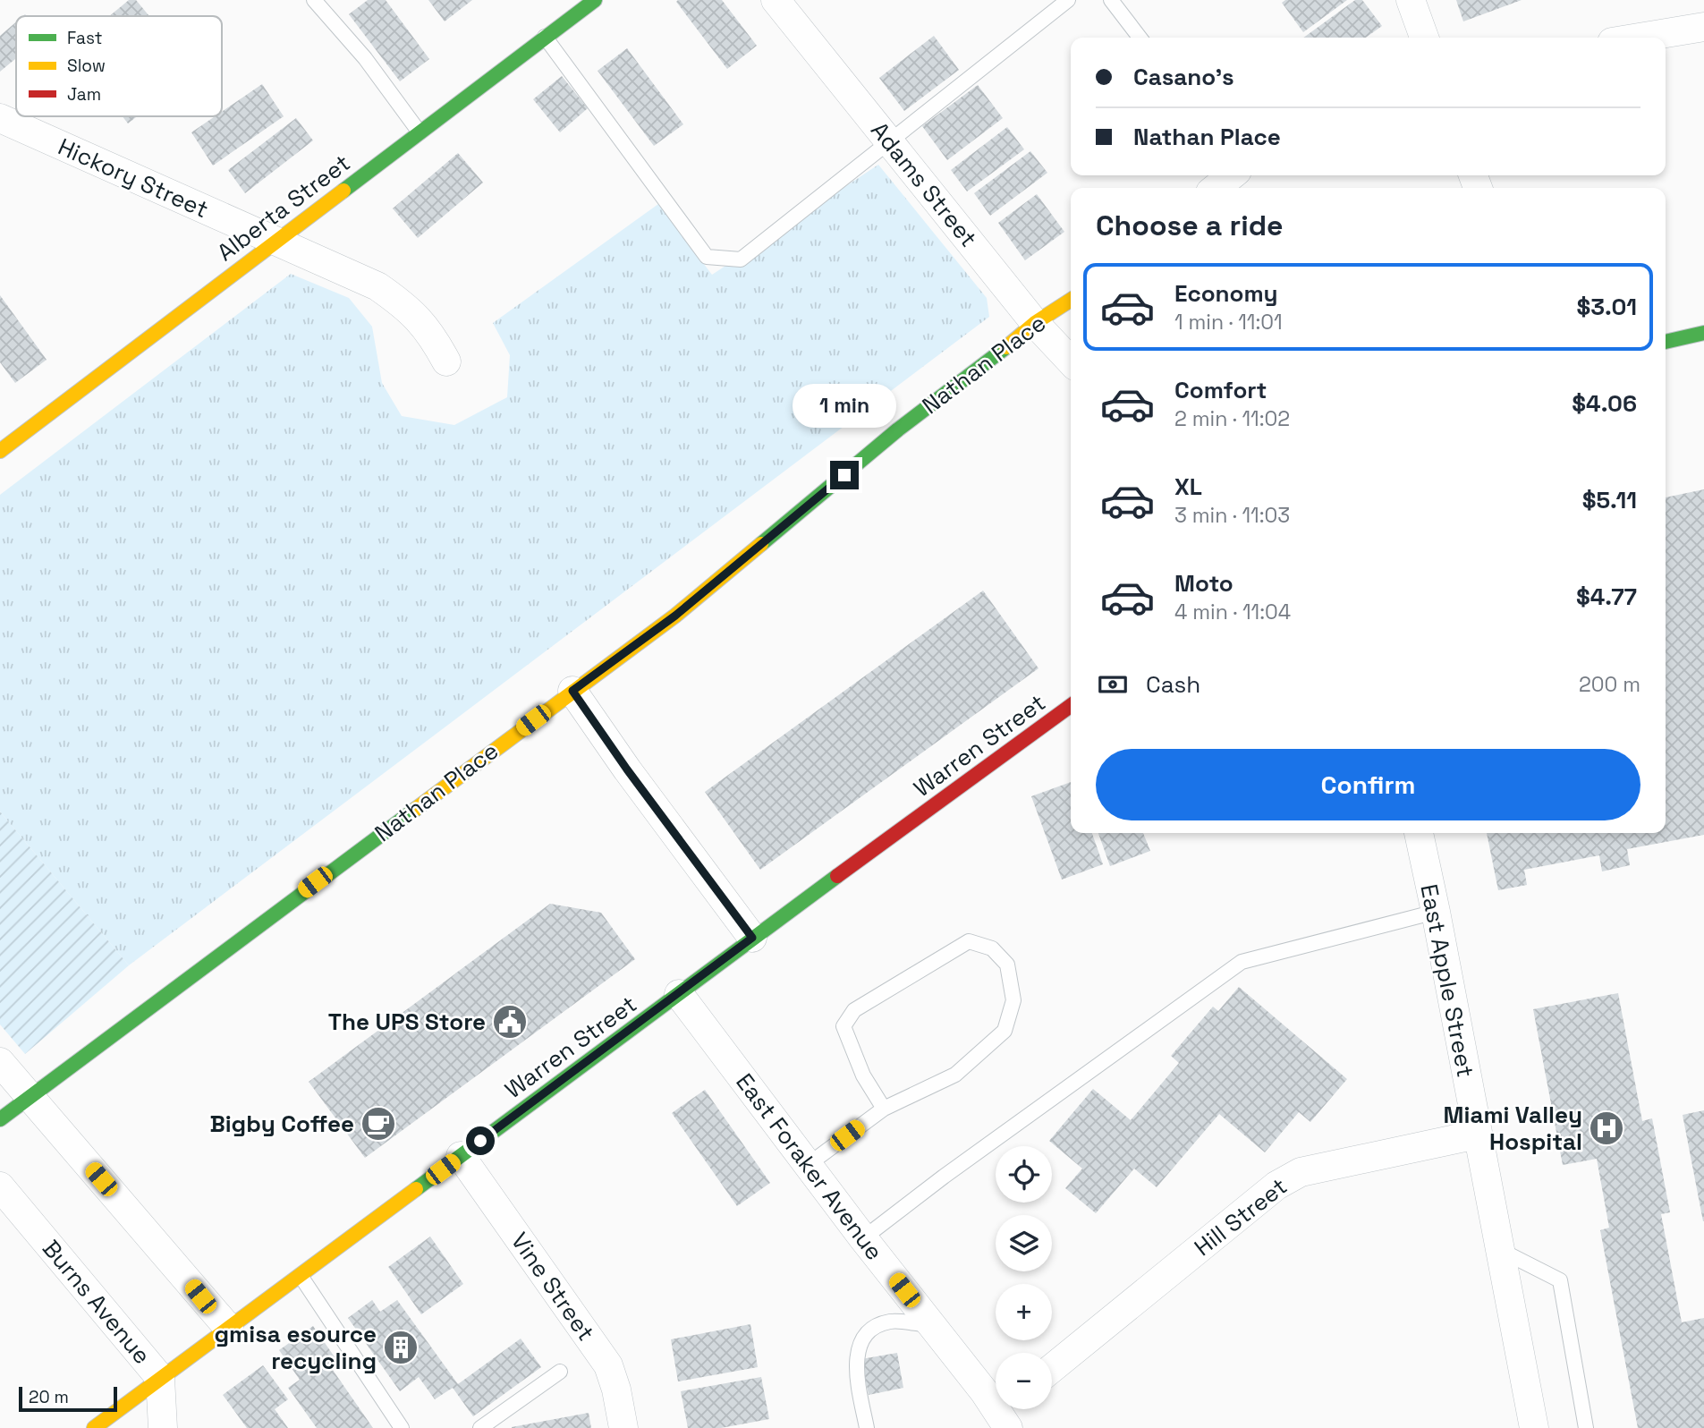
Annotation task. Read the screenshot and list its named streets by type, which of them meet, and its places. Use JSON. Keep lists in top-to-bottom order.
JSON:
{
  "streets": {
    "street": [
      "Hickory Street",
      "Adams Street",
      "Alberta Street",
      "Nathan Place",
      "Warren Street",
      "East Apple Street",
      "East Foraker Avenue",
      "Hill Street",
      "Vine Street",
      "Burns Avenue"
    ]
  },
  "crossings": [
    ["Hickory Street", "Alberta Street"],
    ["Adams Street", "Nathan Place"],
    ["Warren Street", "East Foraker Avenue"],
    ["Warren Street", "Vine Street"],
    ["Warren Street", "Burns Avenue"],
    ["East Apple Street", "Hill Street"]
  ],
  "places": {
    "public building": ["The UPS Store"],
    "cafe": ["Bigby Coffee"],
    "hospital": ["Miami Valley Hospital"],
    "building": ["gmisa esource recycling"]
  },
  "legend": ["Fast", "Slow", "Jam"],
  "scale_bar": "20 m",
  "page": {
    "banner": ["Casano's", "Nathan Place"],
    "heading": "Choose a ride",
    "list": [
      {
        "name": "Economy",
        "note": "1 min · 11:01",
        "value": "$3.01"
      },
      {
        "name": "Comfort",
        "note": "2 min · 11:02",
        "value": "$4.06"
      },
      {
        "name": "XL",
        "note": "3 min · 11:03",
        "value": "$5.11"
      },
      {
        "name": "Moto",
        "note": "4 min · 11:04",
        "value": "$4.77"
      }
    ],
    "bubble": "1 min",
    "pay": ["Cash", "200 m"],
    "buttons": "Confirm",
    "map_buttons": ["+", "−"],
    "scale": "20 m"
  }
}
